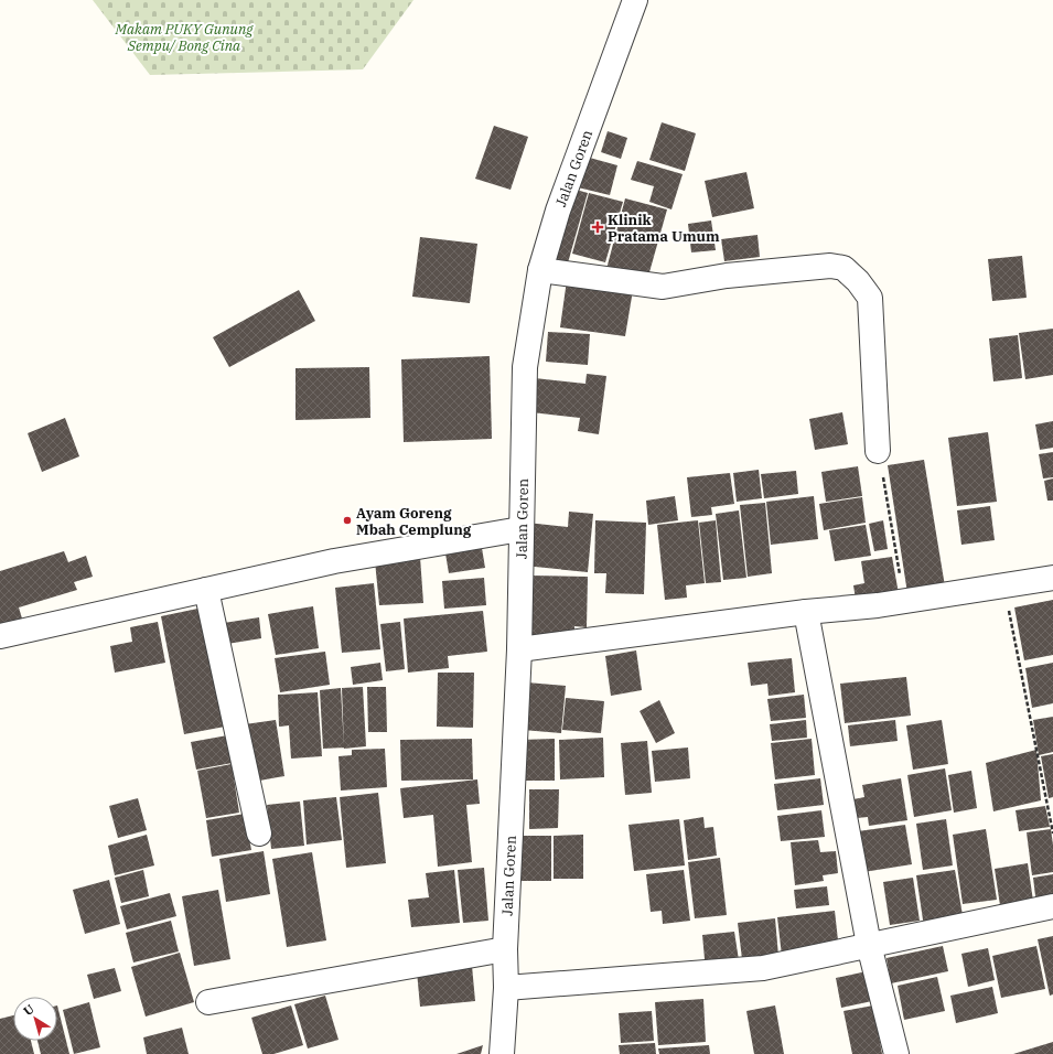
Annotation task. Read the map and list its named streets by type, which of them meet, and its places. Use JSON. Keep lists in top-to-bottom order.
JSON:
{
  "streets": {
    "street": ["Jalan Goren"]
  },
  "parks": ["Makam PUKY Gunung Sempu/ Bong Cina"],
  "places": {
    "health": ["Klinik Pratama Umum"],
    "other": ["Ayam Goreng Mbah Cemplung"]
  },
  "north": "top left"
}
